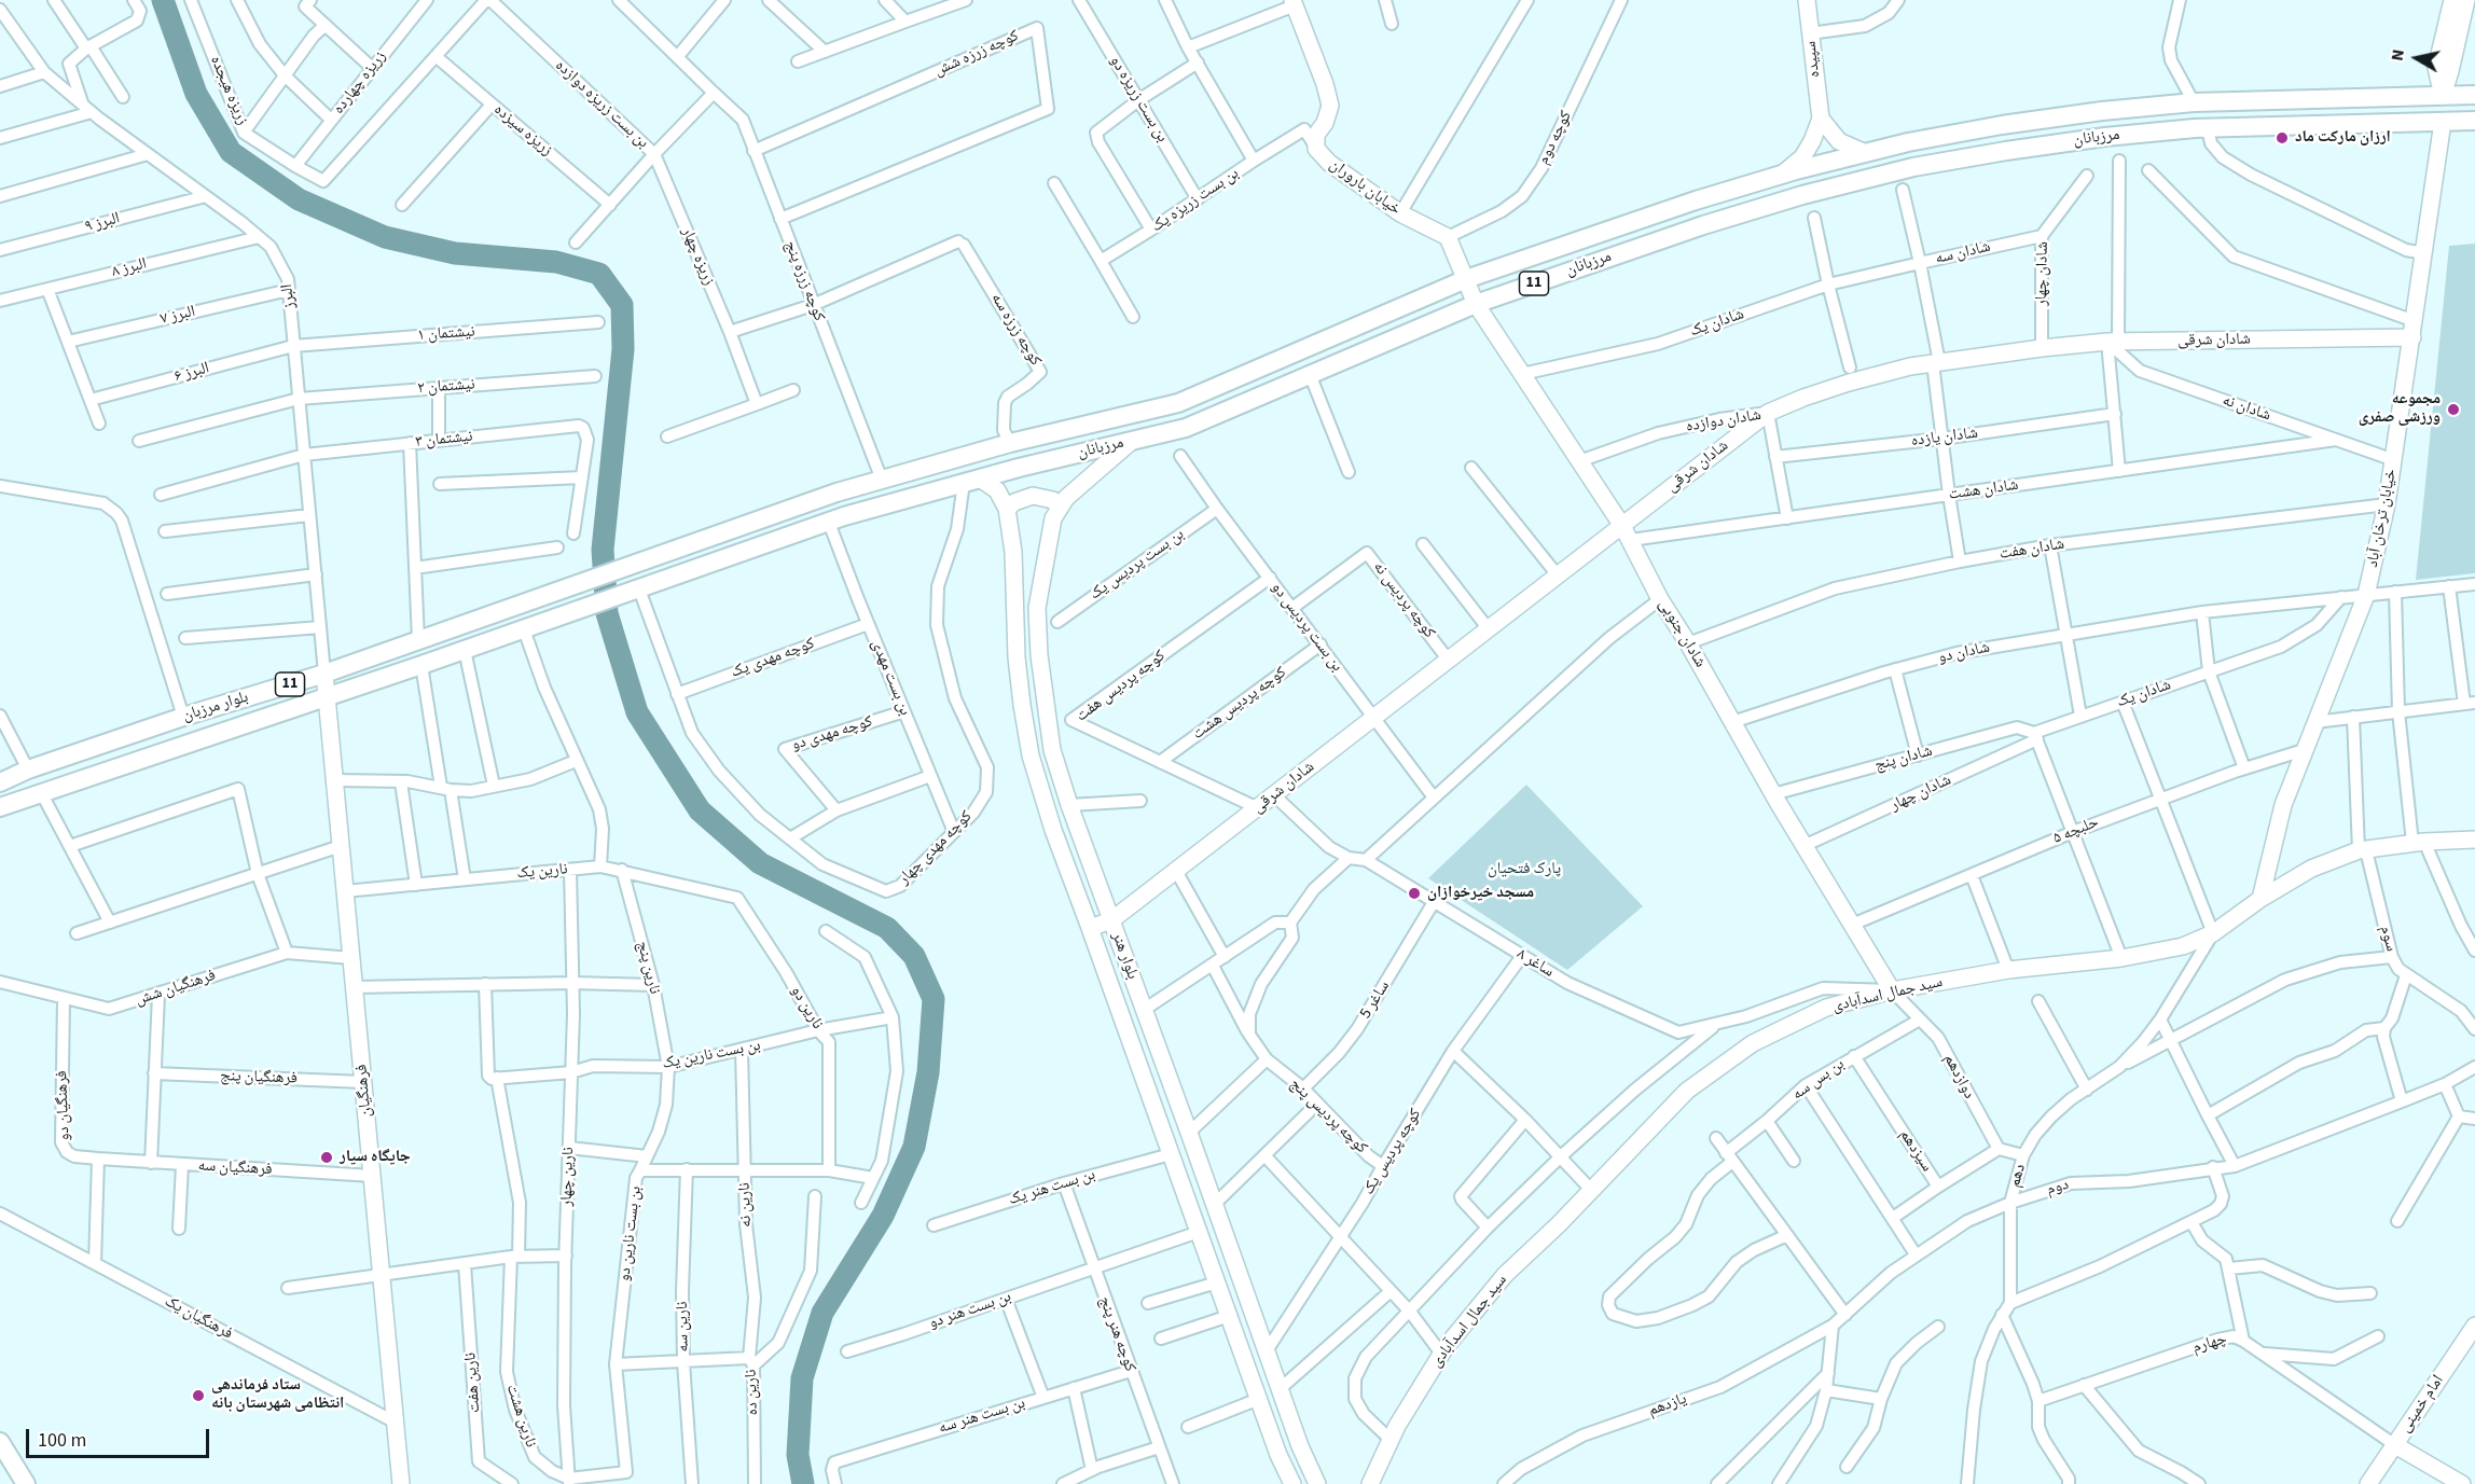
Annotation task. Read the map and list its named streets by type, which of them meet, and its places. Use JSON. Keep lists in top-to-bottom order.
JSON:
{
  "streets": {
    "main road": [
      "سپیده",
      "مرزبانان",
      "خیابان باروران",
      "11",
      "شادان شرقی",
      "خیابان ترخان آباد",
      "شادان جنوبی",
      "بلوار مرزبان",
      "بلوار هنر",
      "سید جمال اسدآبادی",
      "فرهنگیان",
      "امام خمینی"
    ],
    "street": [
      "کوچه زرزه شش",
      "زریزه چهارده",
      "زریزه هیجده",
      "بن بست زریزه دو",
      "بن بست زریزه دوازده",
      "زریزه سیزده",
      "کوچه دوم",
      "بن بست زریزه یک",
      "البرز ۹",
      "شادان سه",
      "زریزه چهار",
      "البرز ۸",
      "شادان چهار",
      "کوچه زرزه پنج",
      "البرز",
      "البرز ۷",
      "شادان یک",
      "کوچه زرزه سه",
      "نيشتمان ۱",
      "البرز ۶",
      "نيشتمان ۲",
      "شادان نه",
      "شادان دوازده",
      "شادان یازده",
      "نيشتمان ۳",
      "شادان هشت",
      "شادان هفت",
      "بن بست پردیس یک",
      "کوچه پردیس نه",
      "بن بست پردیس دو",
      "شادان دو",
      "کوچه مهدی یک",
      "بن بست مهدی",
      "کوچه پردیس هفت",
      "کوچه پردیس هشت",
      "کوچه مهدی دو",
      "شادان پنج",
      "حلبچه ۵",
      "کوچه مهدی چهار",
      "نارین یک",
      "سوم",
      "ساغر ٨",
      "نارین پنج",
      "فرهنگیان شش",
      "ساغر 5",
      "نارین دو",
      "بن بست نارین یک",
      "دوازدهم",
      "فرهنگیان پنج",
      "بن بس سه",
      "فرهنگیان دو",
      "کوچه پردیس پنج",
      "سیزدهم",
      "کوچه پردیس یک",
      "فرهنگیان سه",
      "دهم",
      "نارین چهار",
      "بن بست هنر یک",
      "دوم",
      "نارین نه",
      "بن بست نارین دو",
      "بن بست هنر دو",
      "فرهنگیان یک",
      "نارین سه",
      "کوچه هنر پنج",
      "چهارم",
      "نارین هفت",
      "نارین ده",
      "یازدهم",
      "نارین هشت",
      "بن بست هنر سه"
    ]
  },
  "crossings": [
    ["کوچه زرزه شش", "کوچه زرزه پنج"],
    ["زریزه چهارده", "بن بست زریزه دوازده"],
    ["زریزه هیجده", "بن بست زریزه دوازده"],
    ["بن بست زریزه دو", "بن بست زریزه یک"],
    ["بن بست زریزه دوازده", "زریزه سیزده"],
    ["بن بست زریزه دوازده", "زریزه چهار"],
    ["کوچه دوم", "خیابان باروران"],
    ["مرزبانان", "کوچه زرزه پنج"],
    ["مرزبانان", "کوچه زرزه سه"],
    ["مرزبانان", "خیابان ترخان آباد"],
    ["مرزبانان", "شادان جنوبی"],
    ["مرزبانان", "بن بست مهدی"],
    ["مرزبانان", "بلوار مرزبان"],
    ["مرزبانان", "کوچه مهدی چهار"],
    ["مرزبانان", "بلوار هنر"],
    ["البرز ۹", "البرز"],
    ["شادان سه", "شادان چهار"],
    ["البرز ۸", "البرز"],
    ["شادان چهار", "شادان یک"],
    ["شادان چهار", "شادان شرقی"],
    ["شادان چهار", "شادان جنوبی"],
    ["شادان چهار", "شادان پنج"],
    ["کوچه زرزه پنج", "کوچه زرزه سه"],
    ["البرز", "البرز ۷"],
    ["البرز", "نيشتمان ۱"],
    ["البرز", "البرز ۶"],
    ["البرز", "نيشتمان ۲"],
    ["البرز", "نيشتمان ۳"],
    ["البرز", "بلوار مرزبان"],
    ["البرز", "فرهنگیان"],
    ["شادان یک", "شادان جنوبی"],
    ["شادان یک", "شادان دو"],
    ["شادان یک", "شادان پنج"],
    ["نيشتمان ۱", "البرز ۶"],
    ["شادان شرقی", "شادان نه"],
    ["شادان شرقی", "شادان دوازده"],
    ["شادان شرقی", "شادان هشت"],
    ["شادان شرقی", "خیابان ترخان آباد"],
    ["شادان شرقی", "کوچه پردیس نه"],
    ["شادان شرقی", "بن بست پردیس دو"],
    ["شادان شرقی", "شادان جنوبی"],
    ["شادان شرقی", "کوچه پردیس هفت"],
    ["شادان شرقی", "بلوار هنر"],
    ["شادان شرقی", "ساغر ٨"],
    ["شادان نه", "شادان هشت"],
    ["شادان نه", "خیابان ترخان آباد"],
    ["شادان دوازده", "شادان یازده"],
    ["شادان دوازده", "شادان هشت"],
    ["شادان دوازده", "شادان جنوبی"],
    ["شادان هشت", "شادان جنوبی"],
    ["خیابان ترخان آباد", "شادان هفت"],
    ["خیابان ترخان آباد", "شادان دو"],
    ["خیابان ترخان آباد", "حلبچه ۵"],
    ["خیابان ترخان آباد", "سید جمال اسدآبادی"],
    ["شادان هفت", "شادان جنوبی"],
    ["بن بست پردیس یک", "بن بست پردیس دو"],
    ["کوچه پردیس نه", "بن بست پردیس دو"],
    ["بن بست پردیس دو", "کوچه پردیس هفت"],
    ["بن بست پردیس دو", "کوچه پردیس هشت"],
    ["شادان جنوبی", "شادان دو"],
    ["شادان جنوبی", "شادان پنج"],
    ["شادان جنوبی", "حلبچه ۵"],
    ["شادان جنوبی", "ساغر ٨"],
    ["شادان جنوبی", "سید جمال اسدآبادی"],
    ["شادان جنوبی", "دوازدهم"],
    ["کوچه مهدی یک", "بن بست مهدی"],
    ["کوچه مهدی یک", "کوچه مهدی چهار"],
    ["بن بست مهدی", "کوچه مهدی دو"],
    ["بن بست مهدی", "کوچه مهدی چهار"],
    ["کوچه پردیس هفت", "کوچه پردیس هشت"],
    ["بلوار مرزبان", "کوچه مهدی چهار"],
    ["بلوار مرزبان", "فرهنگیان"],
    ["کوچه مهدی چهار", "بلوار هنر"],
    ["نارین یک", "نارین پنج"],
    ["نارین یک", "نارین دو"],
    ["نارین یک", "فرهنگیان"],
    ["نارین یک", "نارین چهار"],
    ["سوم", "سید جمال اسدآبادی"],
    ["بلوار هنر", "کوچه پردیس یک"],
    ["بلوار هنر", "بن بست هنر یک"],
    ["بلوار هنر", "بن بست هنر دو"],
    ["ساغر ٨", "سید جمال اسدآبادی"],
    ["ساغر ٨", "ساغر 5"],
    ["ساغر ٨", "دوازدهم"],
    ["ساغر ٨", "کوچه پردیس یک"],
    ["نارین پنج", "بن بست نارین یک"],
    ["نارین پنج", "بن بست نارین دو"],
    ["فرهنگیان شش", "فرهنگیان"],
    ["فرهنگیان شش", "فرهنگیان دو"],
    ["سید جمال اسدآبادی", "دوازدهم"],
    ["سید جمال اسدآبادی", "دهم"],
    ["ساغر 5", "کوچه پردیس پنج"],
    ["نارین دو", "بن بست نارین یک"],
    ["نارین دو", "بن بست نارین دو"],
    ["بن بست نارین یک", "نارین چهار"],
    ["بن بست نارین یک", "نارین نه"],
    ["بن بست نارین یک", "نارین هشت"],
    ["دوازدهم", "بن بس سه"],
    ["دوازدهم", "سیزدهم"],
    ["فرهنگیان پنج", "فرهنگیان"],
    ["بن بس سه", "سیزدهم"],
    ["فرهنگیان", "فرهنگیان سه"],
    ["فرهنگیان", "فرهنگیان یک"],
    ["فرهنگیان دو", "فرهنگیان سه"],
    ["کوچه پردیس پنج", "کوچه پردیس یک"],
    ["دهم", "دوم"],
    ["نارین چهار", "بن بست نارین دو"],
    ["نارین چهار", "نارین هشت"],
    ["بن بست هنر یک", "کوچه هنر پنج"],
    ["دوم", "یازدهم"],
    ["نارین نه", "بن بست نارین دو"],
    ["نارین نه", "نارین ده"],
    ["بن بست نارین دو", "نارین سه"],
    ["بن بست نارین دو", "نارین ده"],
    ["بن بست نارین دو", "نارین هشت"],
    ["بن بست هنر دو", "کوچه هنر پنج"],
    ["نارین سه", "نارین ده"],
    ["کوچه هنر پنج", "بن بست هنر سه"],
    ["چهارم", "امام خمینی"]
  ],
  "parks": ["پارک فتحیان"],
  "places": [
    "ارزان مارکت ماد",
    "مجموعه ورزشی صفری",
    "مسجد خیرخوازان",
    "جایگاه سیار",
    "ستاد فرماندهی انتظامی شهرستان بانه"
  ],
  "scale_bar": "100 m",
  "north": "left"
}
